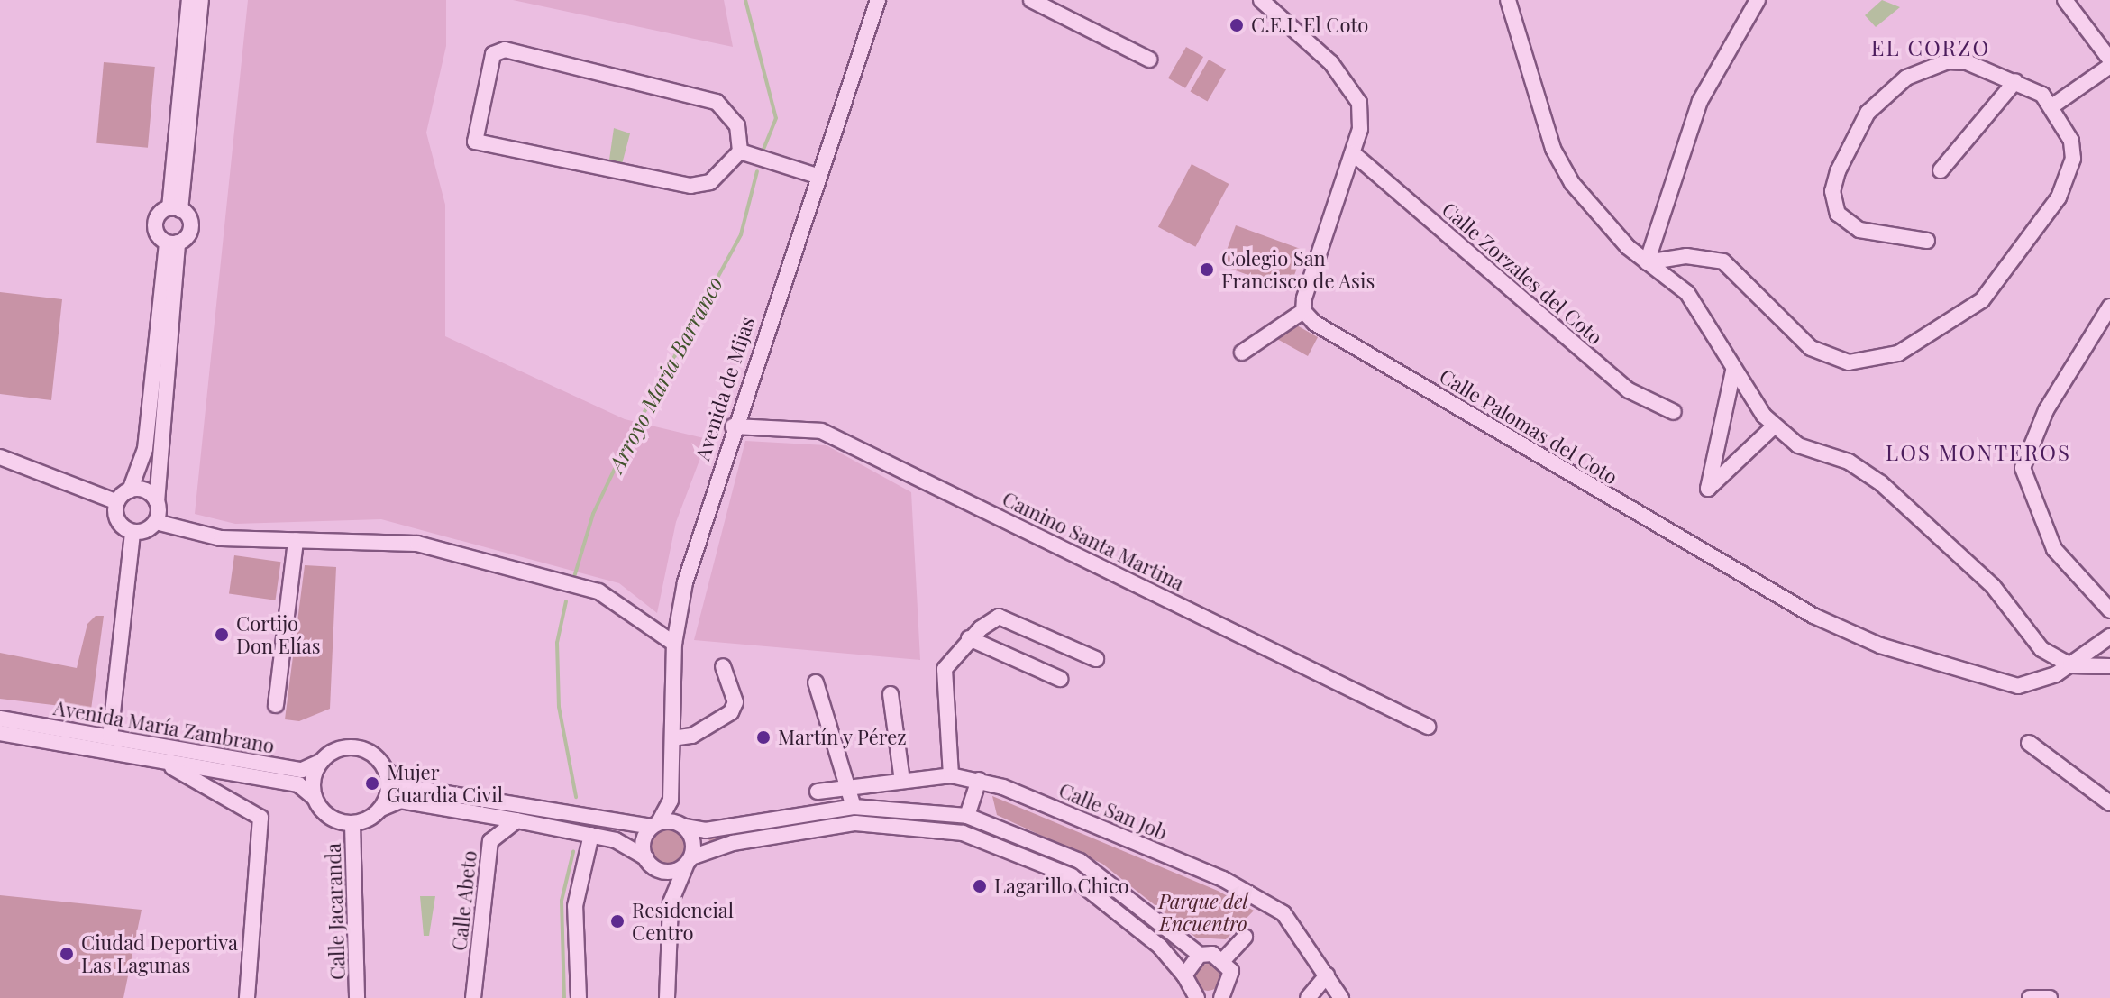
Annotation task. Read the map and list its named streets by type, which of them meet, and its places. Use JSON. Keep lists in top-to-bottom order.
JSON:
{
  "streets": {
    "street": [
      "Calle Zorzales del Coto",
      "Avenida de Mijas",
      "Calle Palomas del Coto",
      "Camino Santa Martina",
      "Avenida María Zambrano",
      "Calle San Job",
      "Calle Abeto",
      "Calle Jacaranda"
    ]
  },
  "crossings": [
    ["Avenida de Mijas", "Camino Santa Martina"],
    ["Avenida María Zambrano", "Calle Jacaranda"]
  ],
  "districts": ["EL CORZO", "LOS MONTEROS"],
  "water": ["Arroyo Maria Barranco"],
  "parks": ["Parque del Encuentro"],
  "places": [
    "C.E.I. El Coto",
    "Colegio San Francisco de Asis",
    "Cortijo Don Elías",
    "Martín y Pérez",
    "Mujer Guardia Civil",
    "Lagarillo Chico",
    "Residencial Centro",
    "Ciudad Deportiva Las Lagunas"
  ]
}
